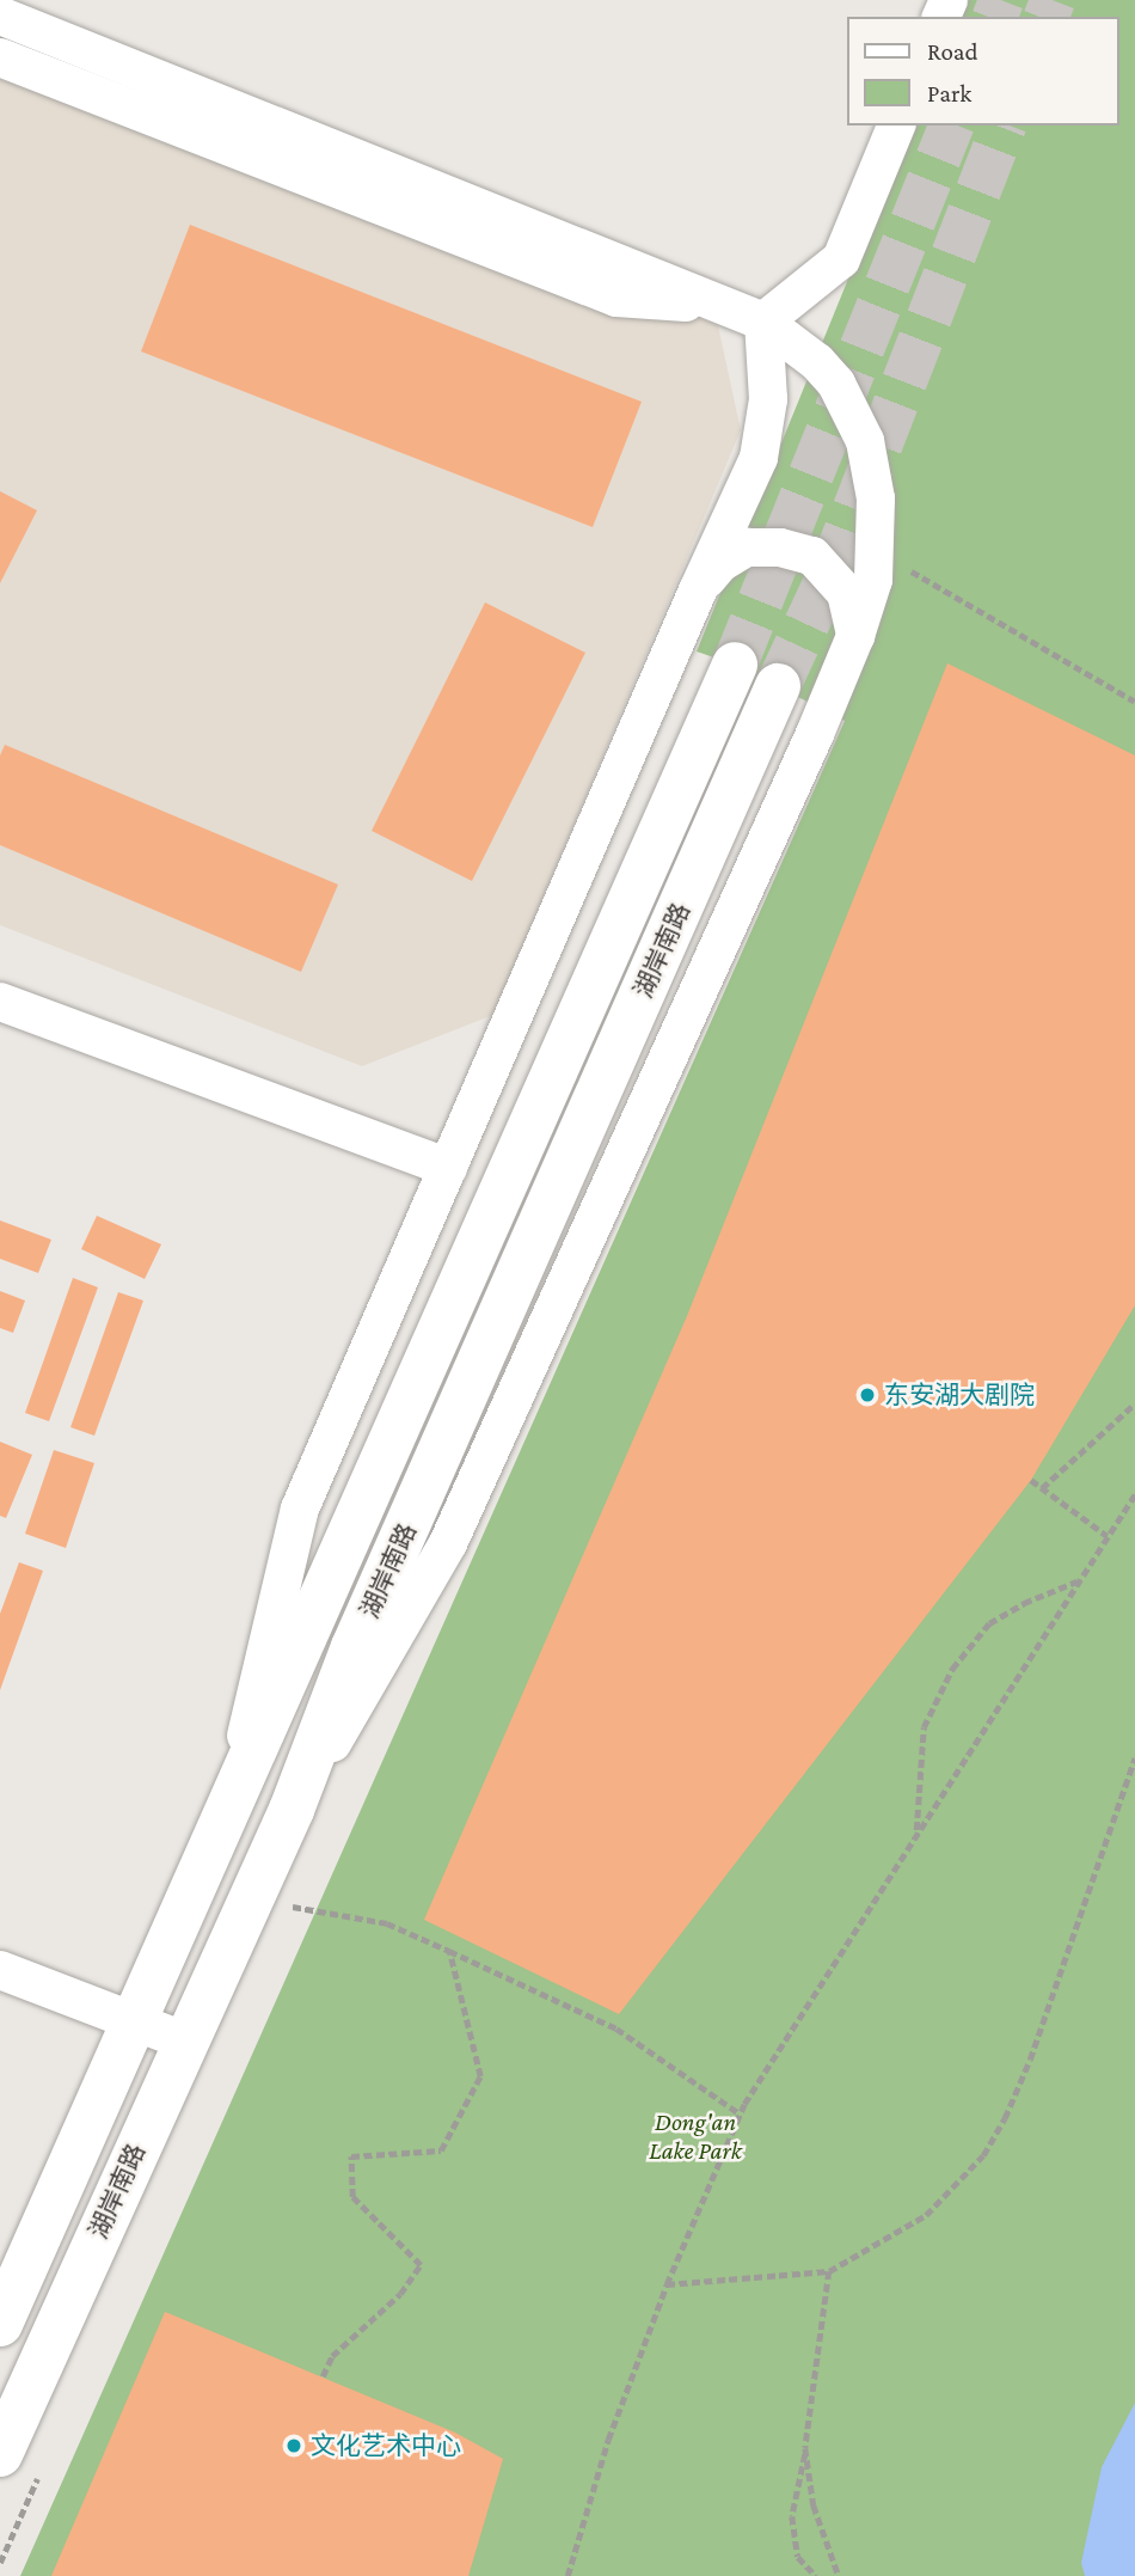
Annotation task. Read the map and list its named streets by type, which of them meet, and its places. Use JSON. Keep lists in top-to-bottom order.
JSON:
{
  "streets": {
    "main road": ["湖岸南路"]
  },
  "parks": ["Dong'an Lake Park"],
  "places": ["东安湖大剧院", "文化艺术中心"],
  "legend": ["Road", "Park"]
}
